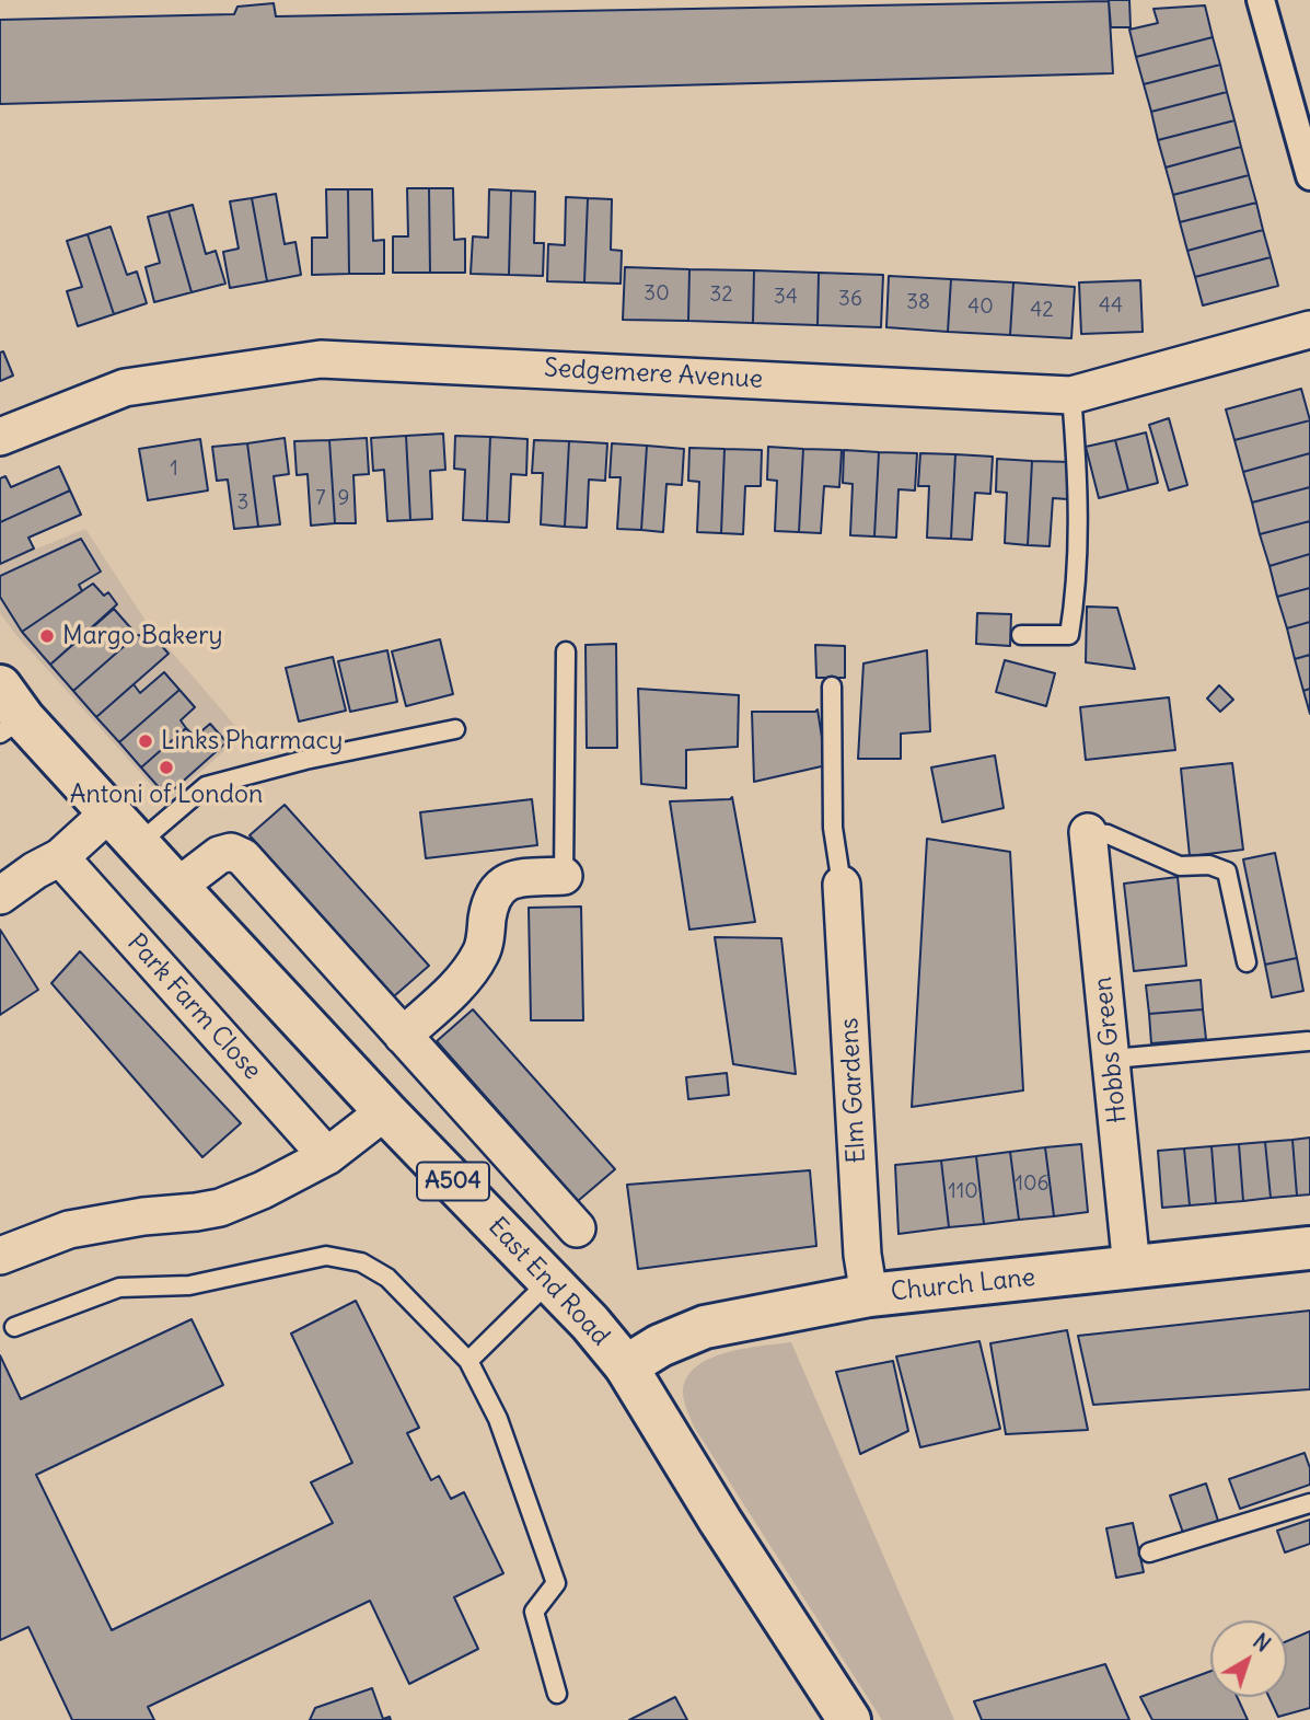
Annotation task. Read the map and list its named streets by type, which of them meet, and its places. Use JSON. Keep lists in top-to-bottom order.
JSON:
{
  "streets": {
    "main road": ["A504", "East End Road", "Church Lane"],
    "street": [
      "Sedgemere Avenue",
      "Park Farm Close",
      "Hobbs Green",
      "Elm Gardens"
    ]
  },
  "crossings": [
    ["Hobbs Green", "Church Lane"],
    ["Elm Gardens", "Church Lane"],
    ["East End Road", "Church Lane"]
  ],
  "places": ["Margo Bakery", "Links Pharmacy", "Antoni of London"],
  "house_numbers": [
    "30",
    "32",
    "34",
    "36",
    "38",
    "44",
    "40",
    "42",
    "1",
    "7",
    "9",
    "3",
    "106",
    "110"
  ],
  "north": "top right"
}
